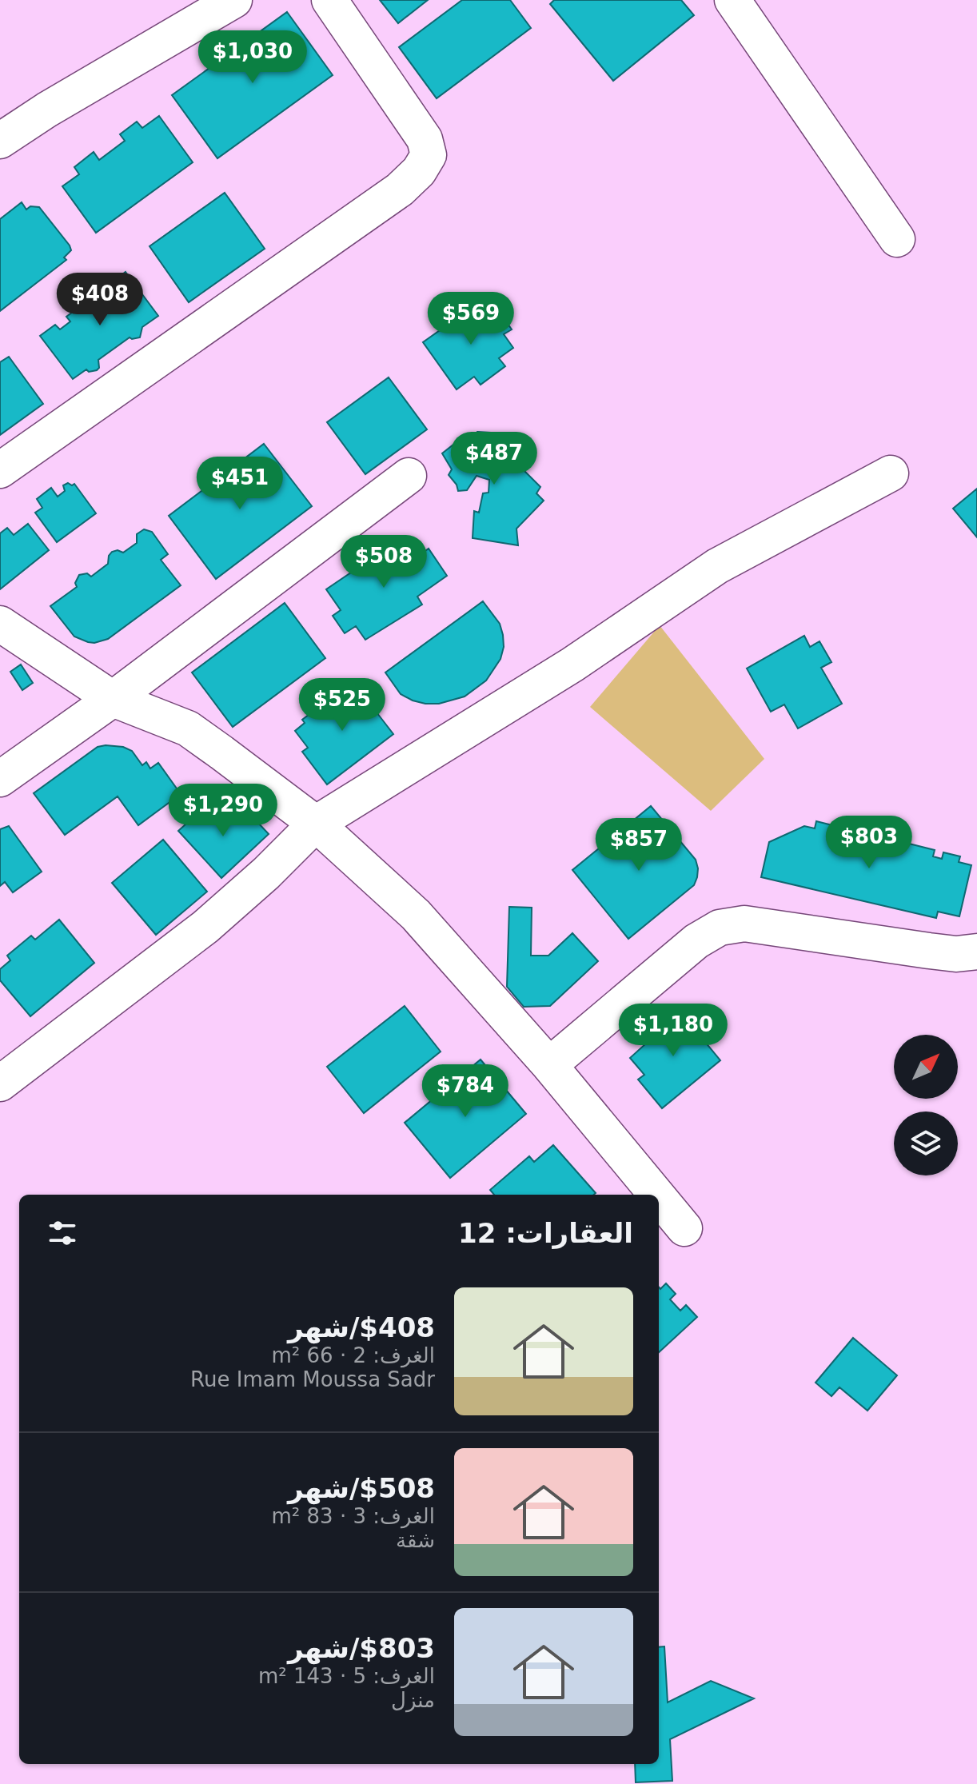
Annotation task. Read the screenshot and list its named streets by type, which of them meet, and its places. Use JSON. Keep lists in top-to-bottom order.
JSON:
{
  "north": "top right",
  "page": {
    "price": [
      "$1,030",
      "$408",
      "$569",
      "$487",
      "$451",
      "$508",
      "$525",
      "$1,290",
      "$803",
      "$857",
      "$1,180",
      "$784"
    ],
    "heading": "العقارات: 12",
    "list": [
      {
        "name": "$408/شهر",
        "note": "الغرف: 2 · 66 m² · Rue Imam Moussa Sadr"
      },
      {
        "name": "$508/شهر",
        "note": "الغرف: 3 · 83 m² · شقة"
      },
      {
        "name": "$803/شهر",
        "note": "الغرف: 5 · 143 m² · منزل"
      }
    ]
  }
}
